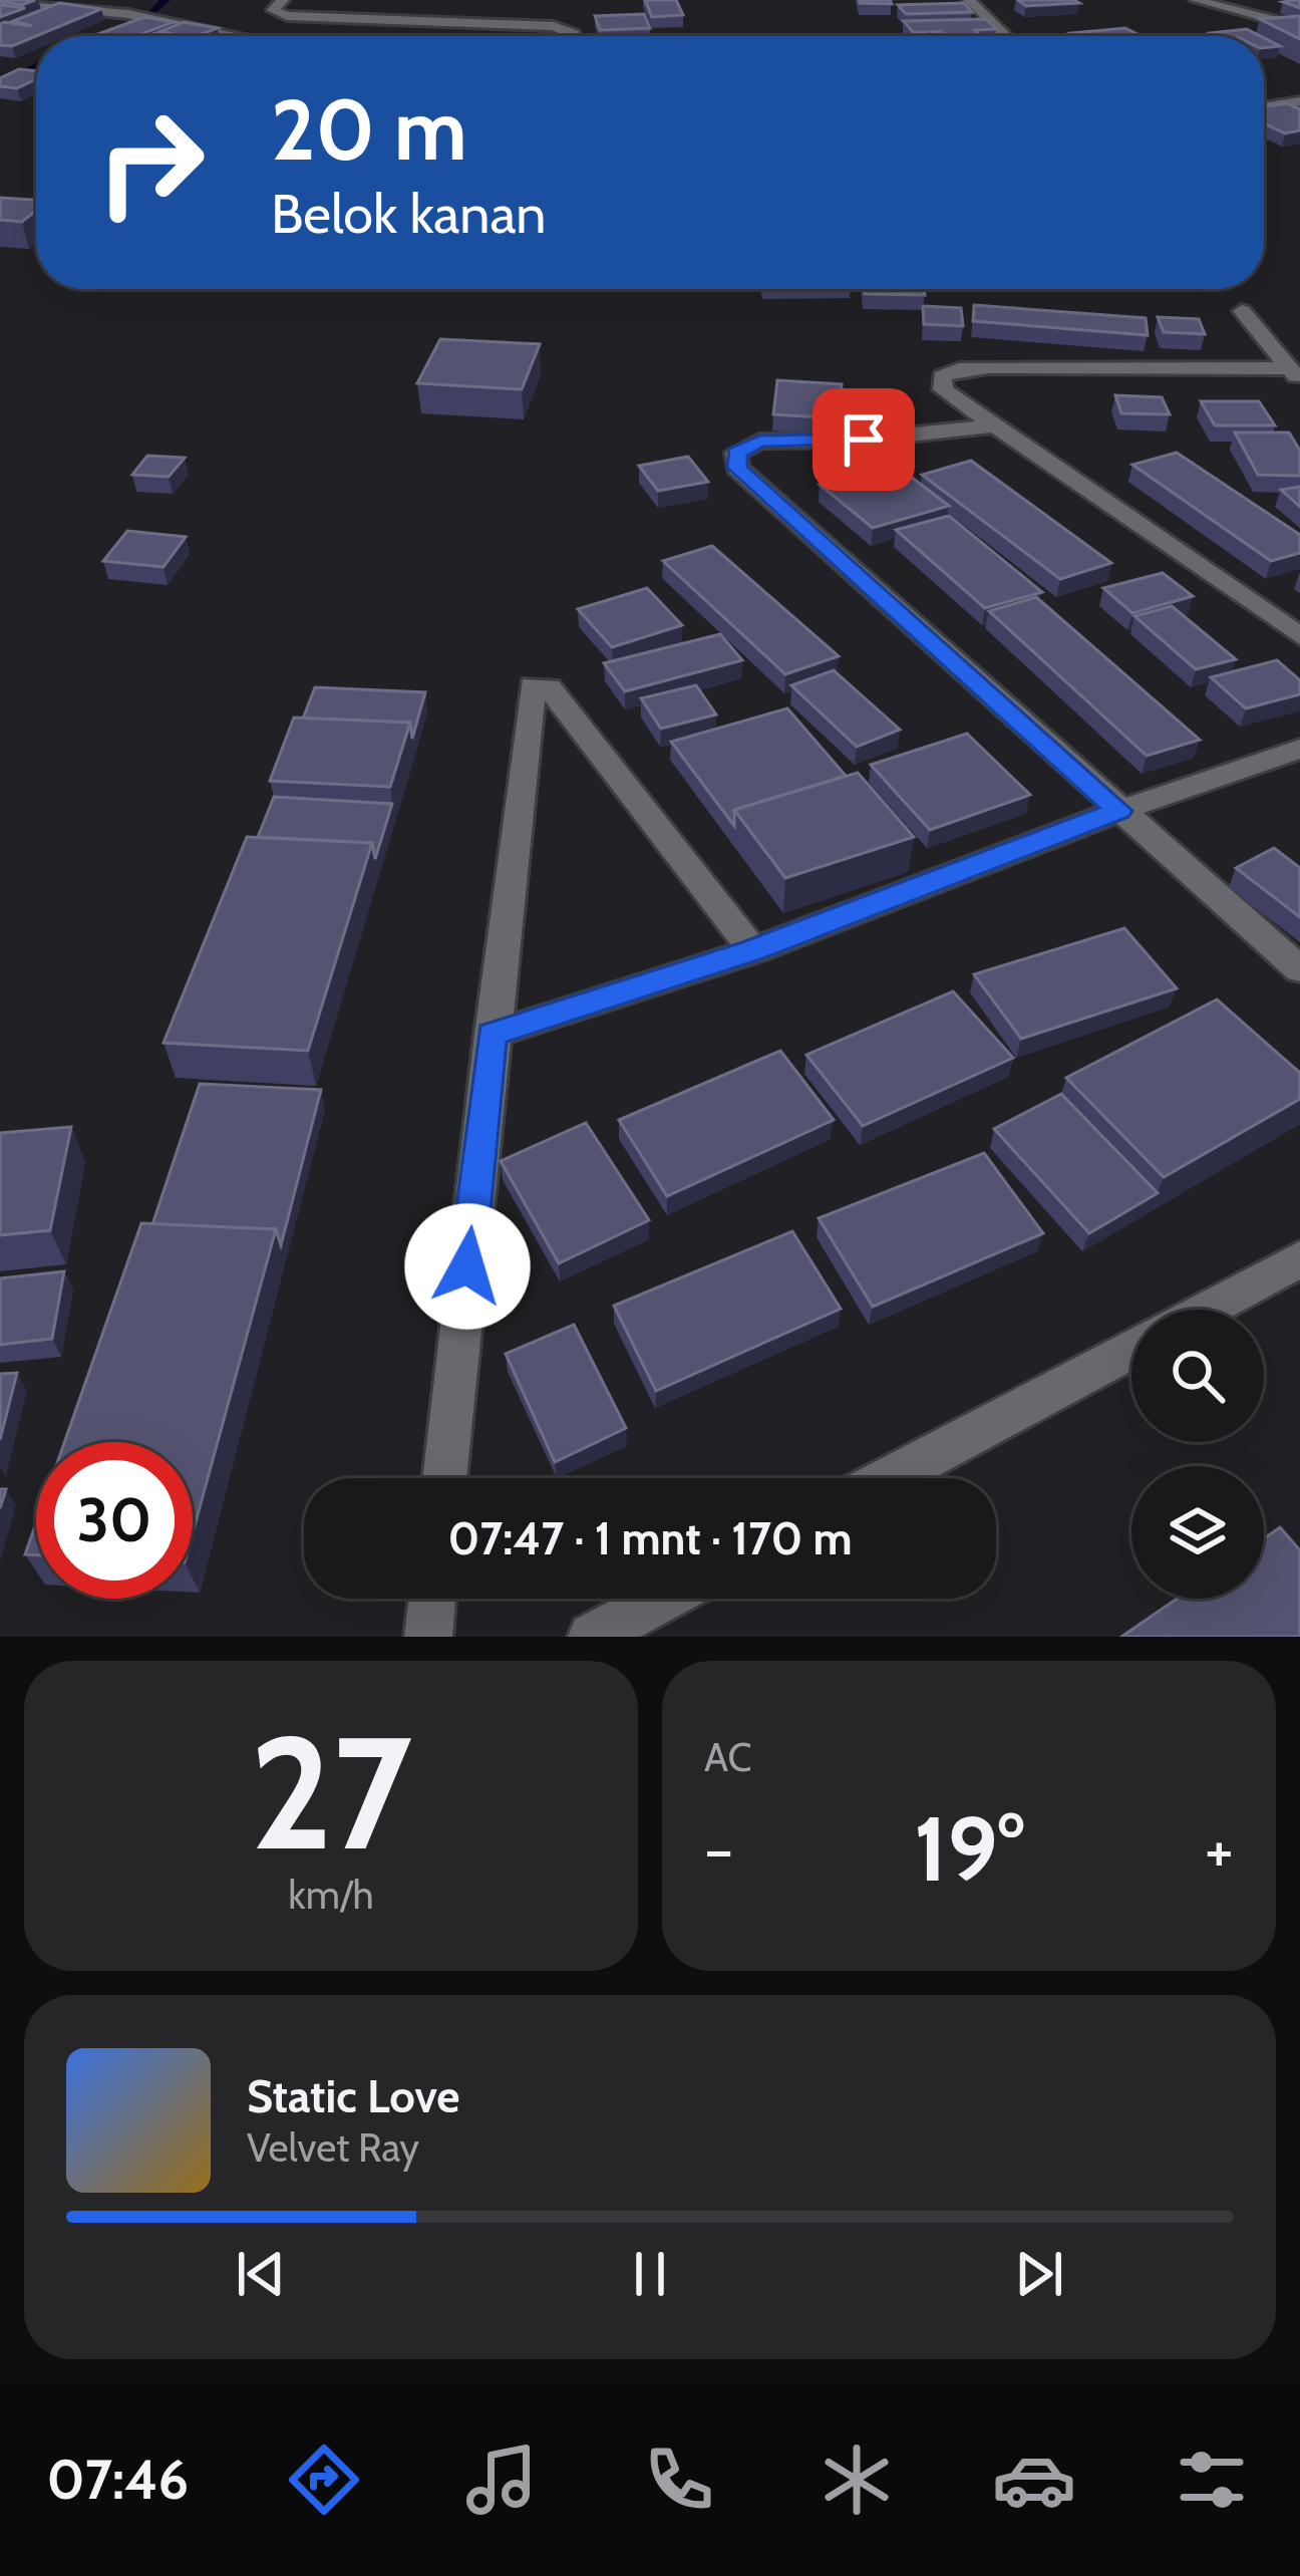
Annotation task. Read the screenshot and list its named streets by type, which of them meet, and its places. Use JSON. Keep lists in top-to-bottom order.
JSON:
{
  "page": {
    "turn": ["20 m", "Belok kanan"],
    "limit": "30",
    "trip": "07:47 · 1 mnt · 170 m",
    "tile": [
      ["27", "km/h"],
      "AC"
    ],
    "heat": ["−", "19°", "+"],
    "song": ["Static Love", "Velvet Ray"],
    "tabs": "07:46"
  }
}
